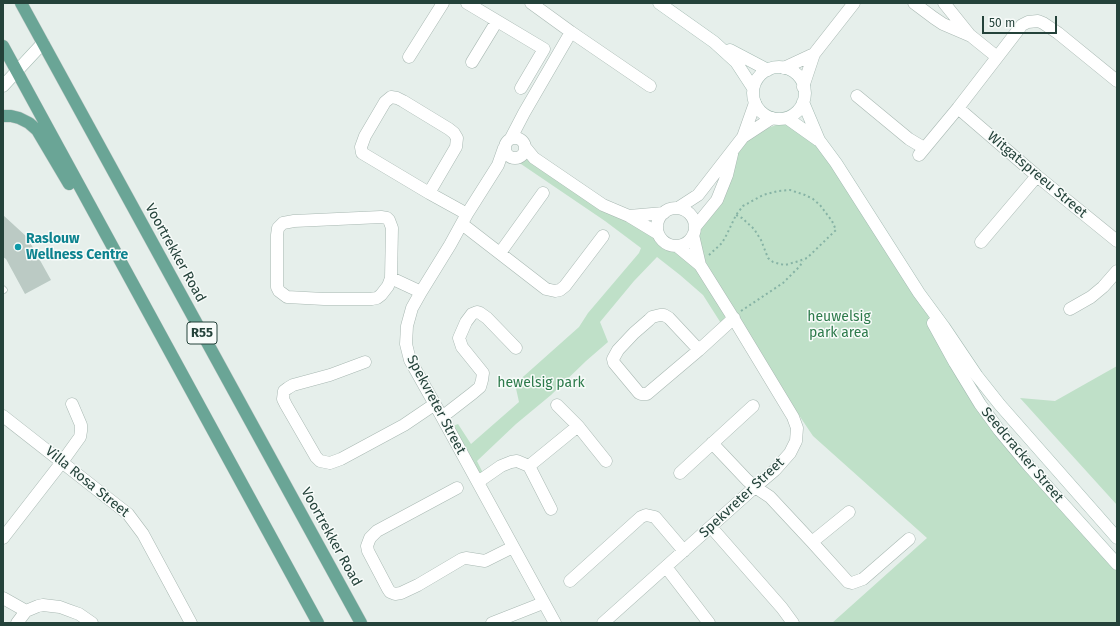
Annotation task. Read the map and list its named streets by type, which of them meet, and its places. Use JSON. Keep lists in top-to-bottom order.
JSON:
{
  "streets": {
    "main road": ["Voortrekker Road", "R55"],
    "street": [
      "Witgatspreeu Street",
      "Spekvreter Street",
      "Seedcracker Street",
      "Villa Rosa Street"
    ]
  },
  "parks": ["heuwelsig park area", "hewelsig park"],
  "places": ["Raslouw Wellness Centre"],
  "scale_bar": "50 m"
}
